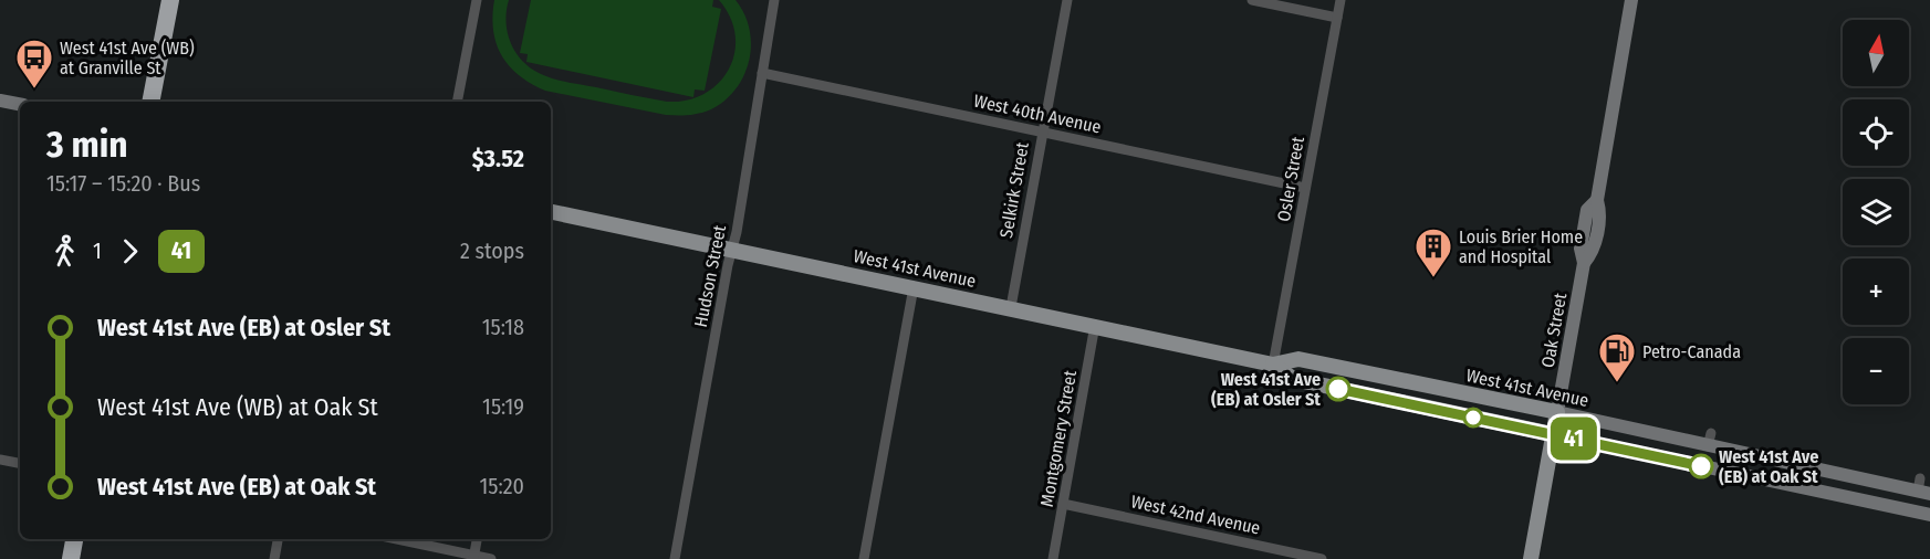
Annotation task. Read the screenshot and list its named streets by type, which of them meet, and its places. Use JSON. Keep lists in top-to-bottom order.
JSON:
{
  "streets": {
    "main road": ["West 41st Avenue", "Oak Street"],
    "street": [
      "West 40th Avenue",
      "Osler Street",
      "Selkirk Street",
      "Hudson Street",
      "Montgomery Street",
      "West 42nd Avenue"
    ]
  },
  "crossings": [
    ["West 40th Avenue", "Osler Street"],
    ["West 40th Avenue", "Selkirk Street"],
    ["West 40th Avenue", "Hudson Street"],
    ["Osler Street", "West 41st Avenue"],
    ["Selkirk Street", "West 41st Avenue"],
    ["West 41st Avenue", "Hudson Street"],
    ["West 41st Avenue", "Oak Street"],
    ["West 41st Avenue", "Montgomery Street"],
    ["Montgomery Street", "West 42nd Avenue"]
  ],
  "places": {
    "bus stop": ["West 41st Ave (WB) at Granville St"],
    "building": ["Louis Brier Home and Hospital"],
    "fuel station": ["Petro-Canada"],
    "other": ["West 41st Ave (EB) at Osler St", "West 41st Ave (EB) at Oak St"]
  },
  "lines": ["bus line 41"],
  "north": "top",
  "page": {
    "on_map": "41",
    "map_buttons": ["+", "−"],
    "heading": ["3 min", "15:17 – 15:20 · Bus", "$3.52"],
    "legs": ["1", "41", "2 stops"],
    "list": [
      {
        "name": "West 41st Ave (EB) at Osler St",
        "value": "15:18"
      },
      {
        "name": "West 41st Ave (WB) at Oak St",
        "value": "15:19"
      },
      {
        "name": "West 41st Ave (EB) at Oak St",
        "value": "15:20"
      }
    ]
  }
}
